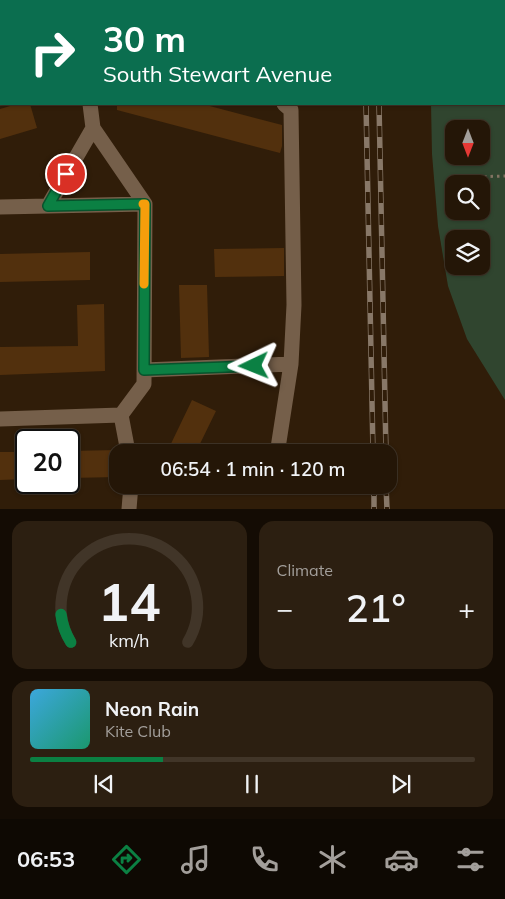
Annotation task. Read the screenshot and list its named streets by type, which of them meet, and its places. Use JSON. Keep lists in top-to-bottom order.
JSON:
{
  "north": "bottom",
  "page": {
    "turn": ["30 m", "South Stewart Avenue"],
    "limit": "20",
    "trip": "06:54 · 1 min · 120 m",
    "tile": "Climate",
    "heat": ["−", "21°", "+"],
    "song": ["Neon Rain", "Kite Club"],
    "tabs": "06:53",
    "gauge": ["14", "km/h"]
  }
}
